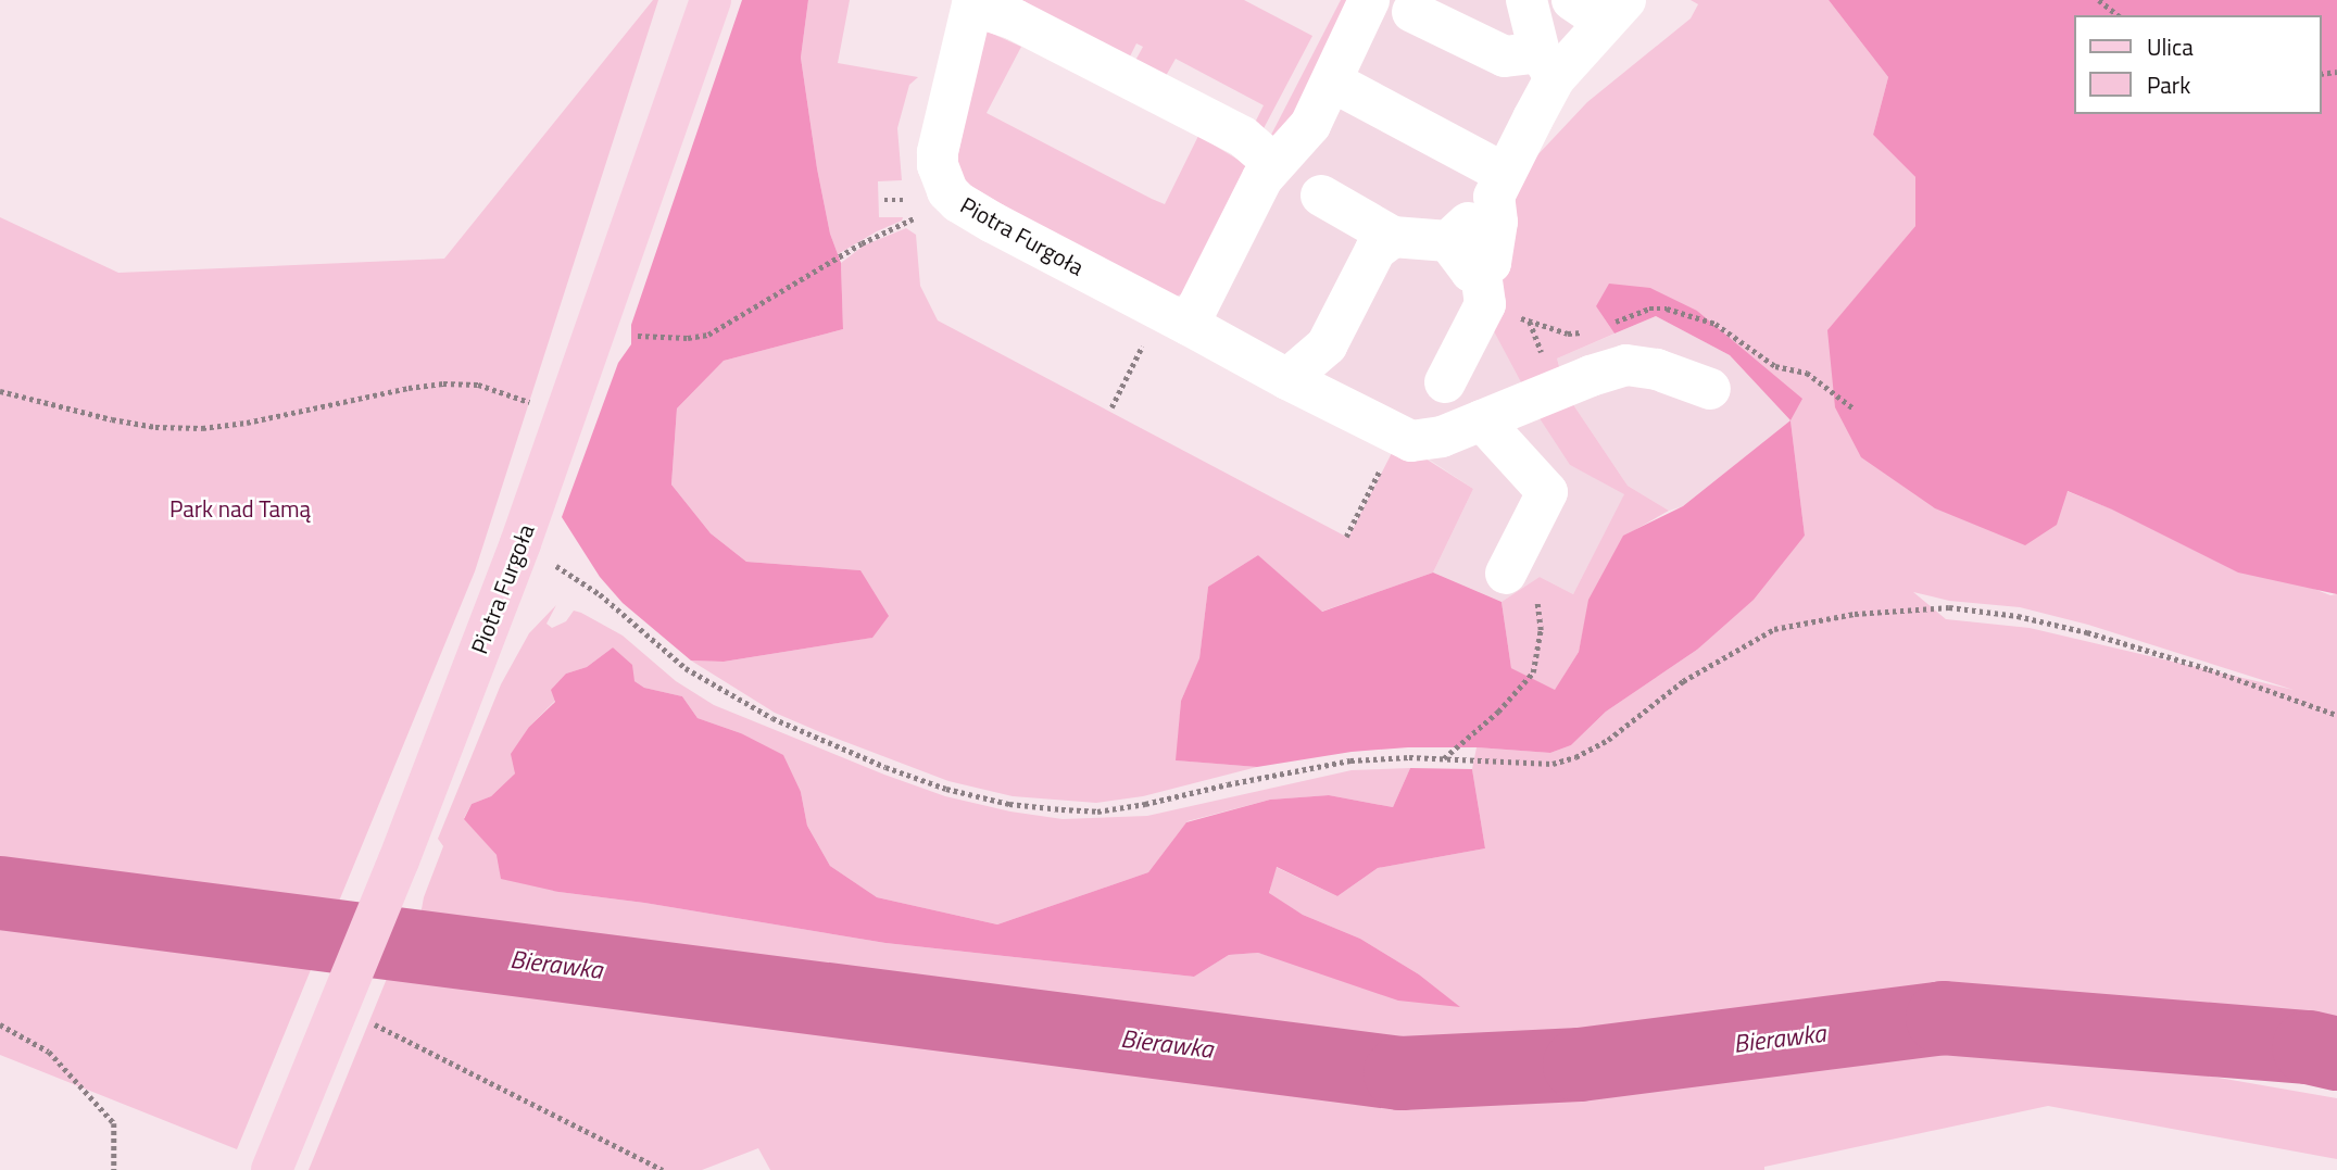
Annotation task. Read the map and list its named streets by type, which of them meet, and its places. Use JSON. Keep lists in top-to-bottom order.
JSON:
{
  "streets": {
    "main road": ["Piotra Furgoła"]
  },
  "water": ["Bierawka"],
  "parks": ["Park nad Tamą"],
  "legend": ["Ulica", "Park"]
}
